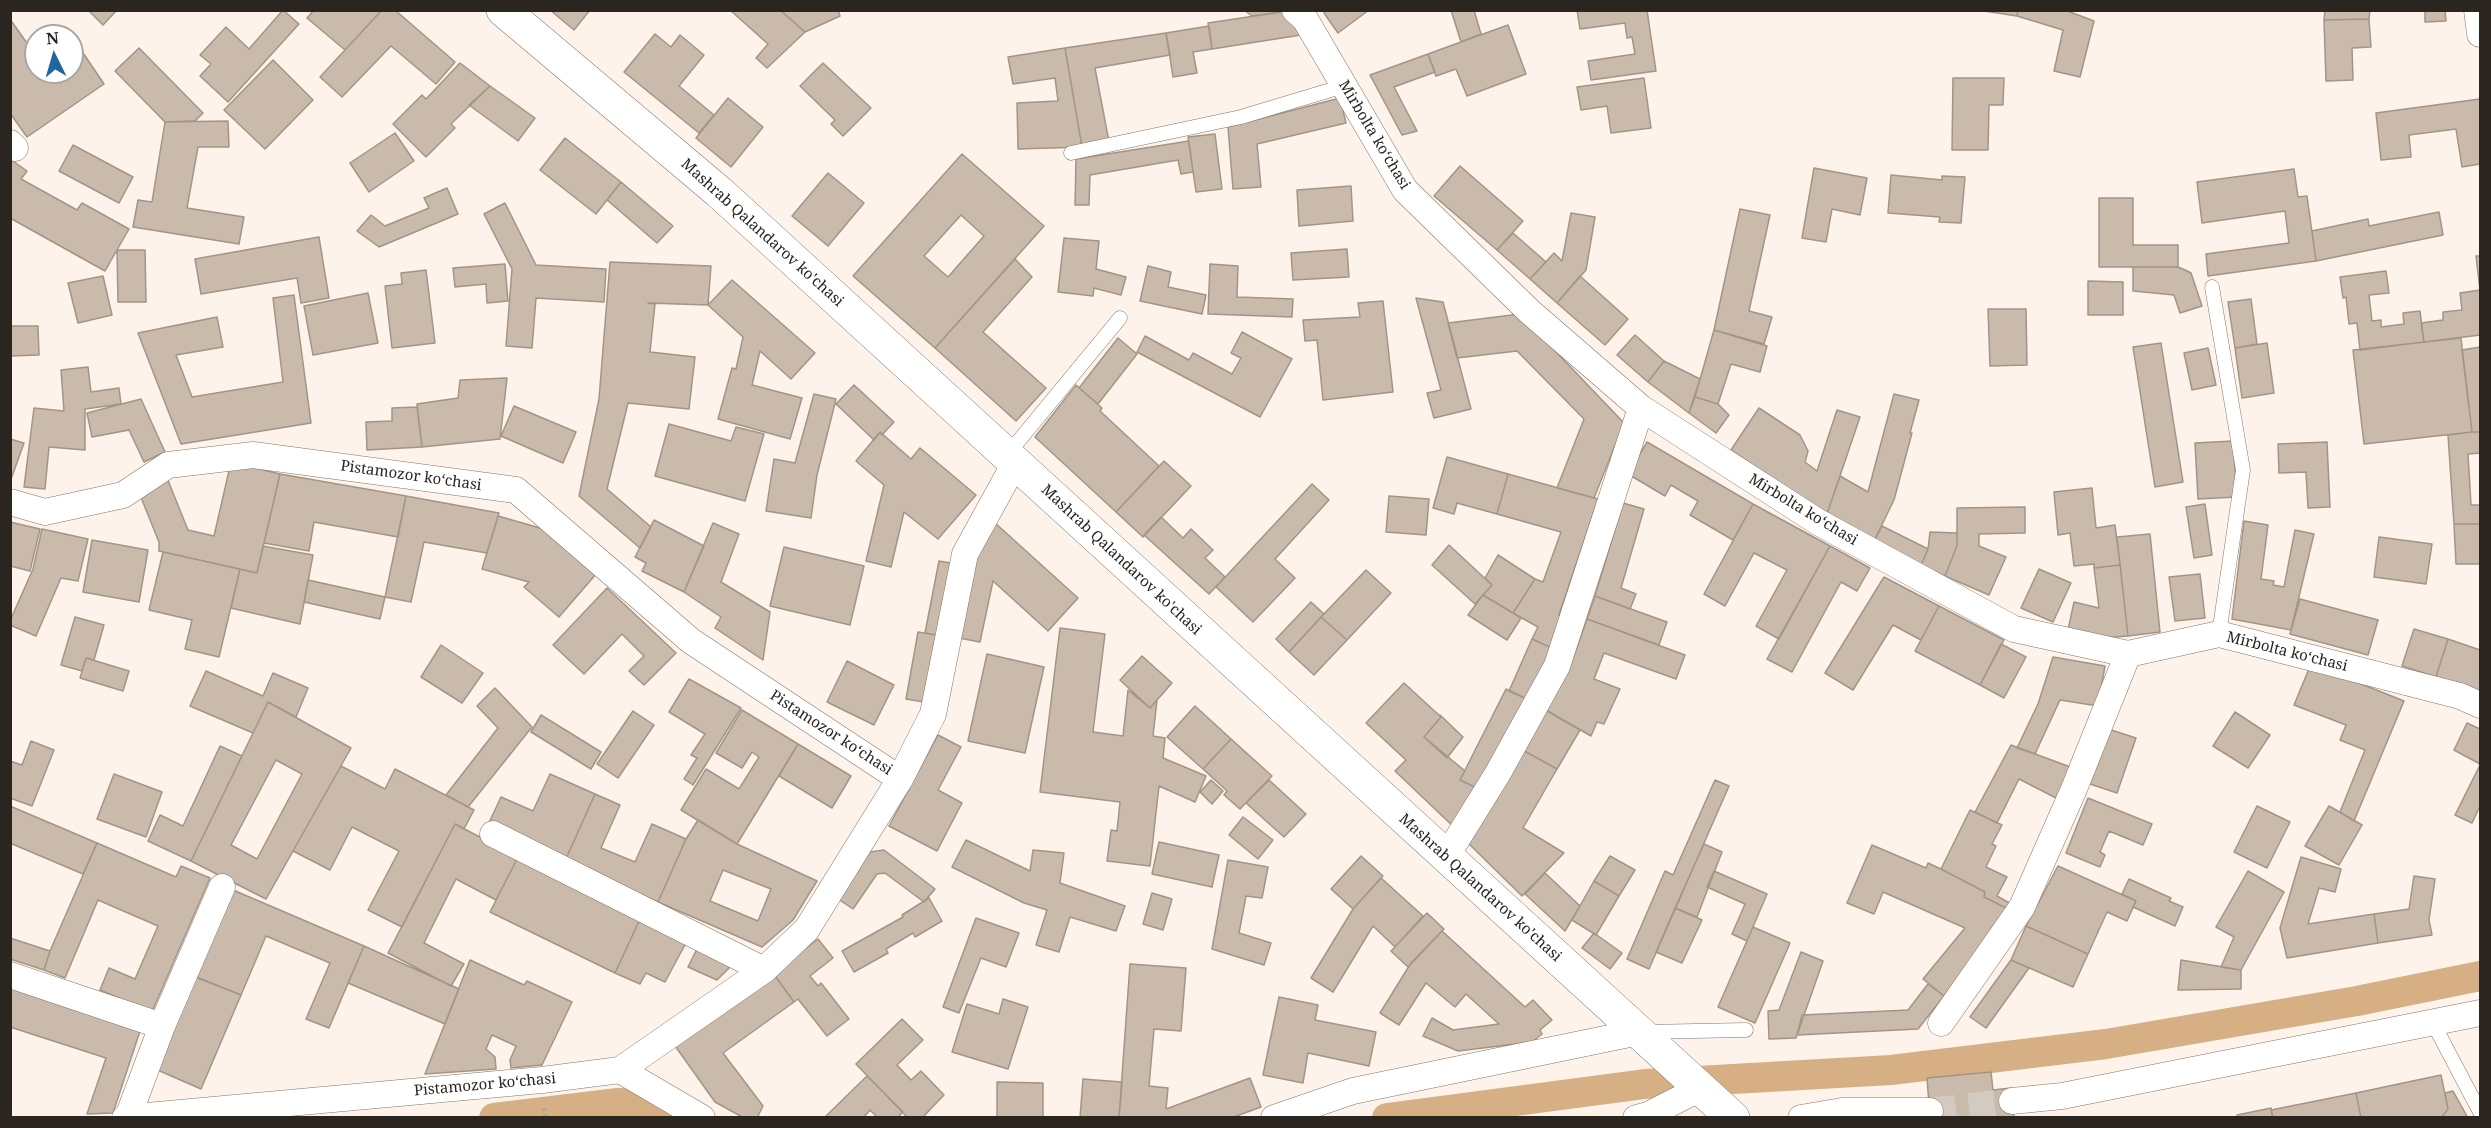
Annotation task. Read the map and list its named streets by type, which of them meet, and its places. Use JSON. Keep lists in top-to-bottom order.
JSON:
{
  "streets": {
    "main road": ["Mashrab Qalandarov ko'chasi"],
    "street": ["Mirbolta koʻchasi", "Pistamozor koʻchasi"]
  },
  "north": "top"
}
